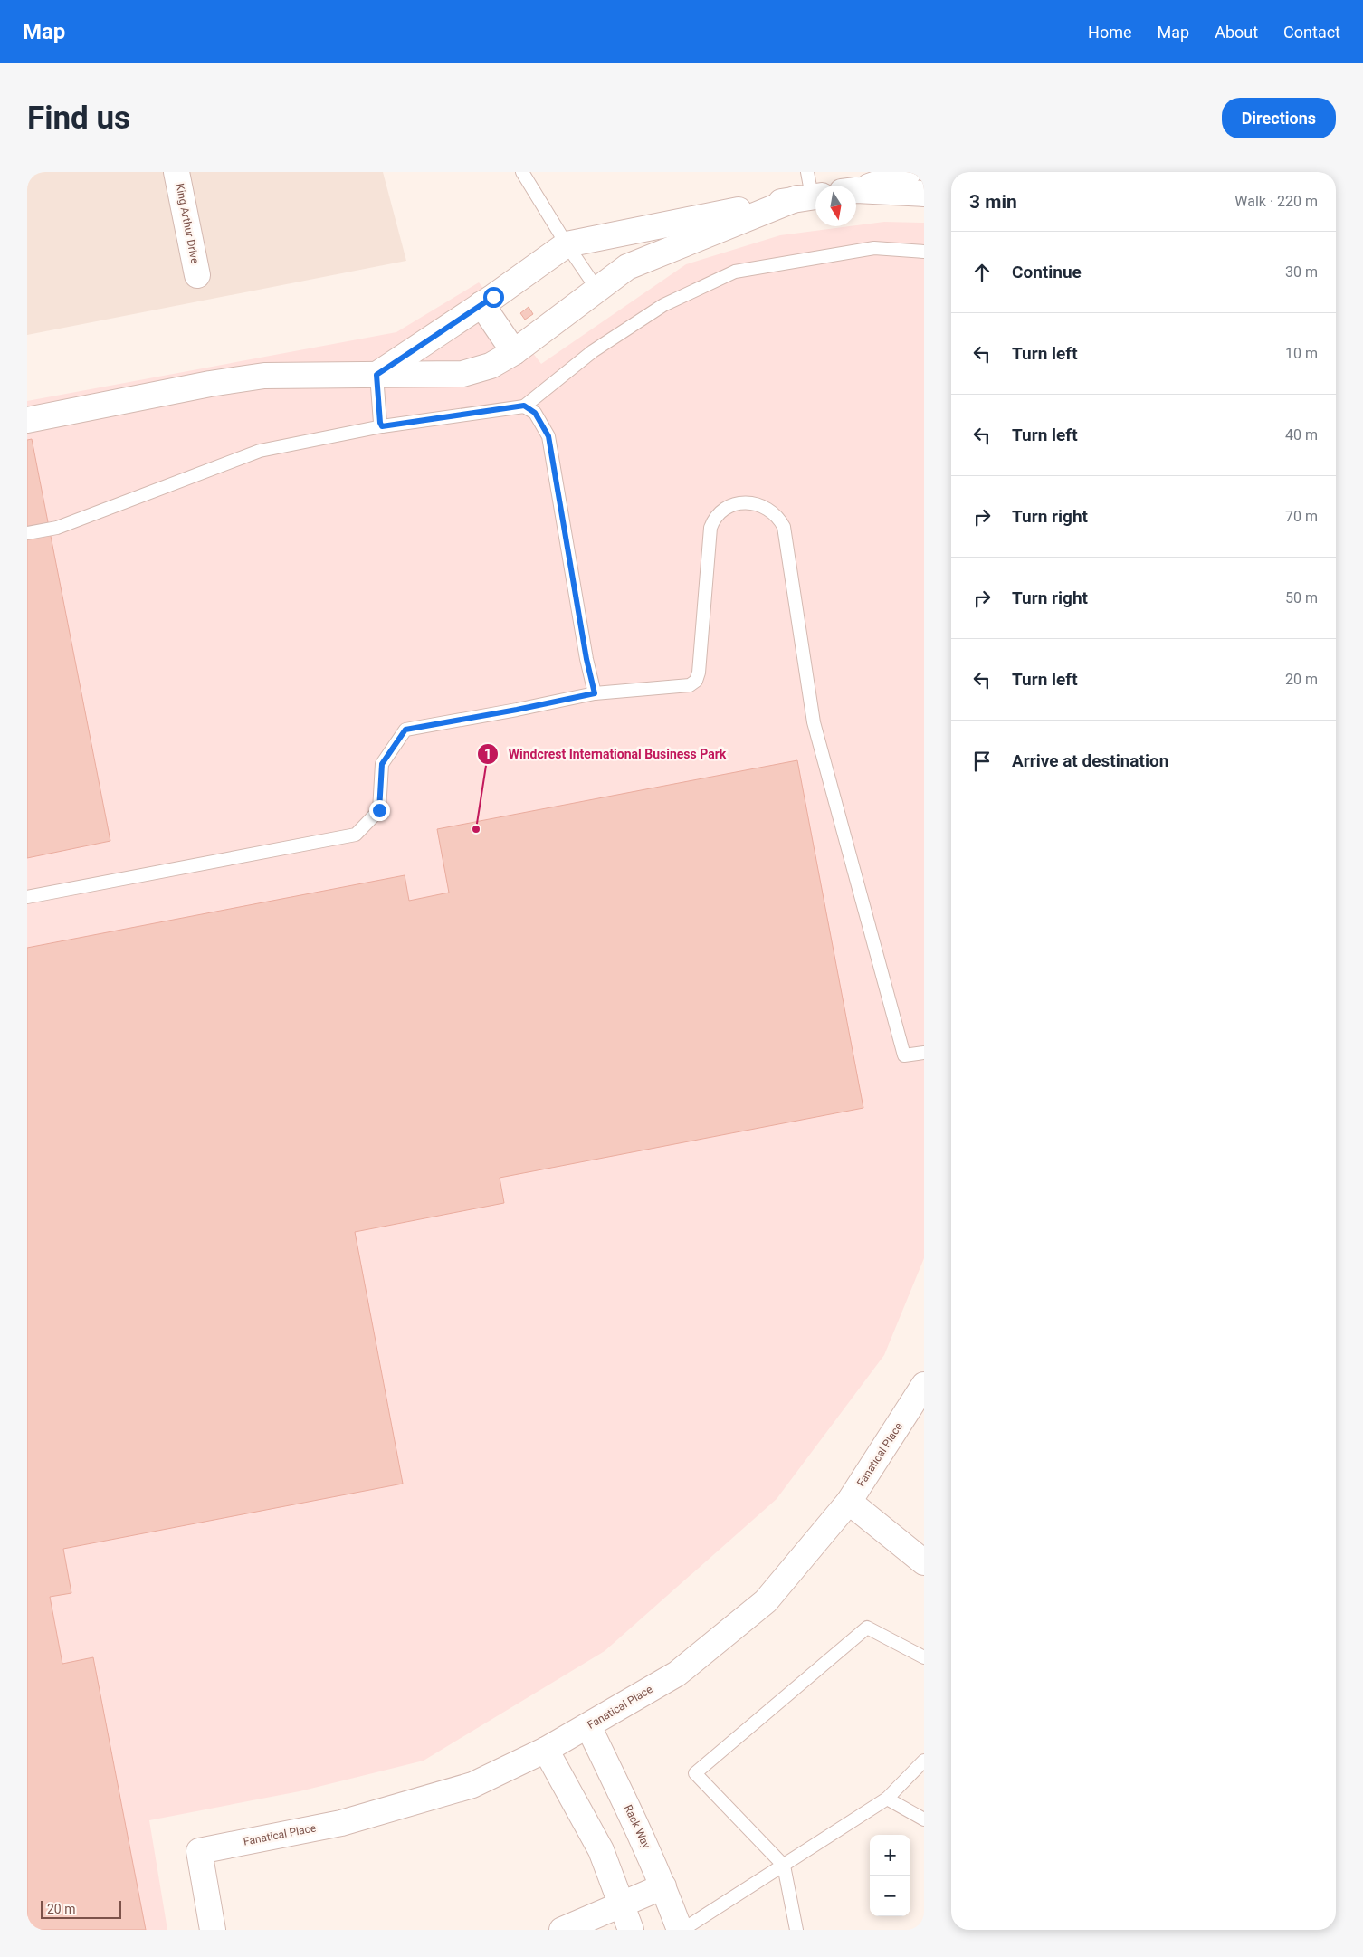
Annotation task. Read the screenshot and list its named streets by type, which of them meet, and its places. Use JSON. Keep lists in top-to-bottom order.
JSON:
{
  "streets": {
    "street": ["King Arthur Drive", "Fanatical Place", "Rack Way"]
  },
  "crossings": [
    ["Fanatical Place", "Rack Way"]
  ],
  "places": ["Windcrest International Business Park"],
  "scale_bar": "20 m",
  "north": "bottom",
  "page": {
    "header": "Map",
    "nav": [
      "Home",
      "Map",
      "About",
      "Contact"
    ],
    "buttons": "Directions",
    "title": "Find us",
    "heading": ["3 min", "Walk · 220 m"],
    "list": [
      ["Continue", "30 m"],
      ["Turn left", "10 m"],
      ["Turn left", "40 m"],
      ["Turn right", "70 m"],
      ["Turn right", "50 m"],
      ["Turn left", "20 m"],
      "Arrive at destination"
    ],
    "map_buttons": ["+", "−"],
    "scale": "20 m"
  }
}
